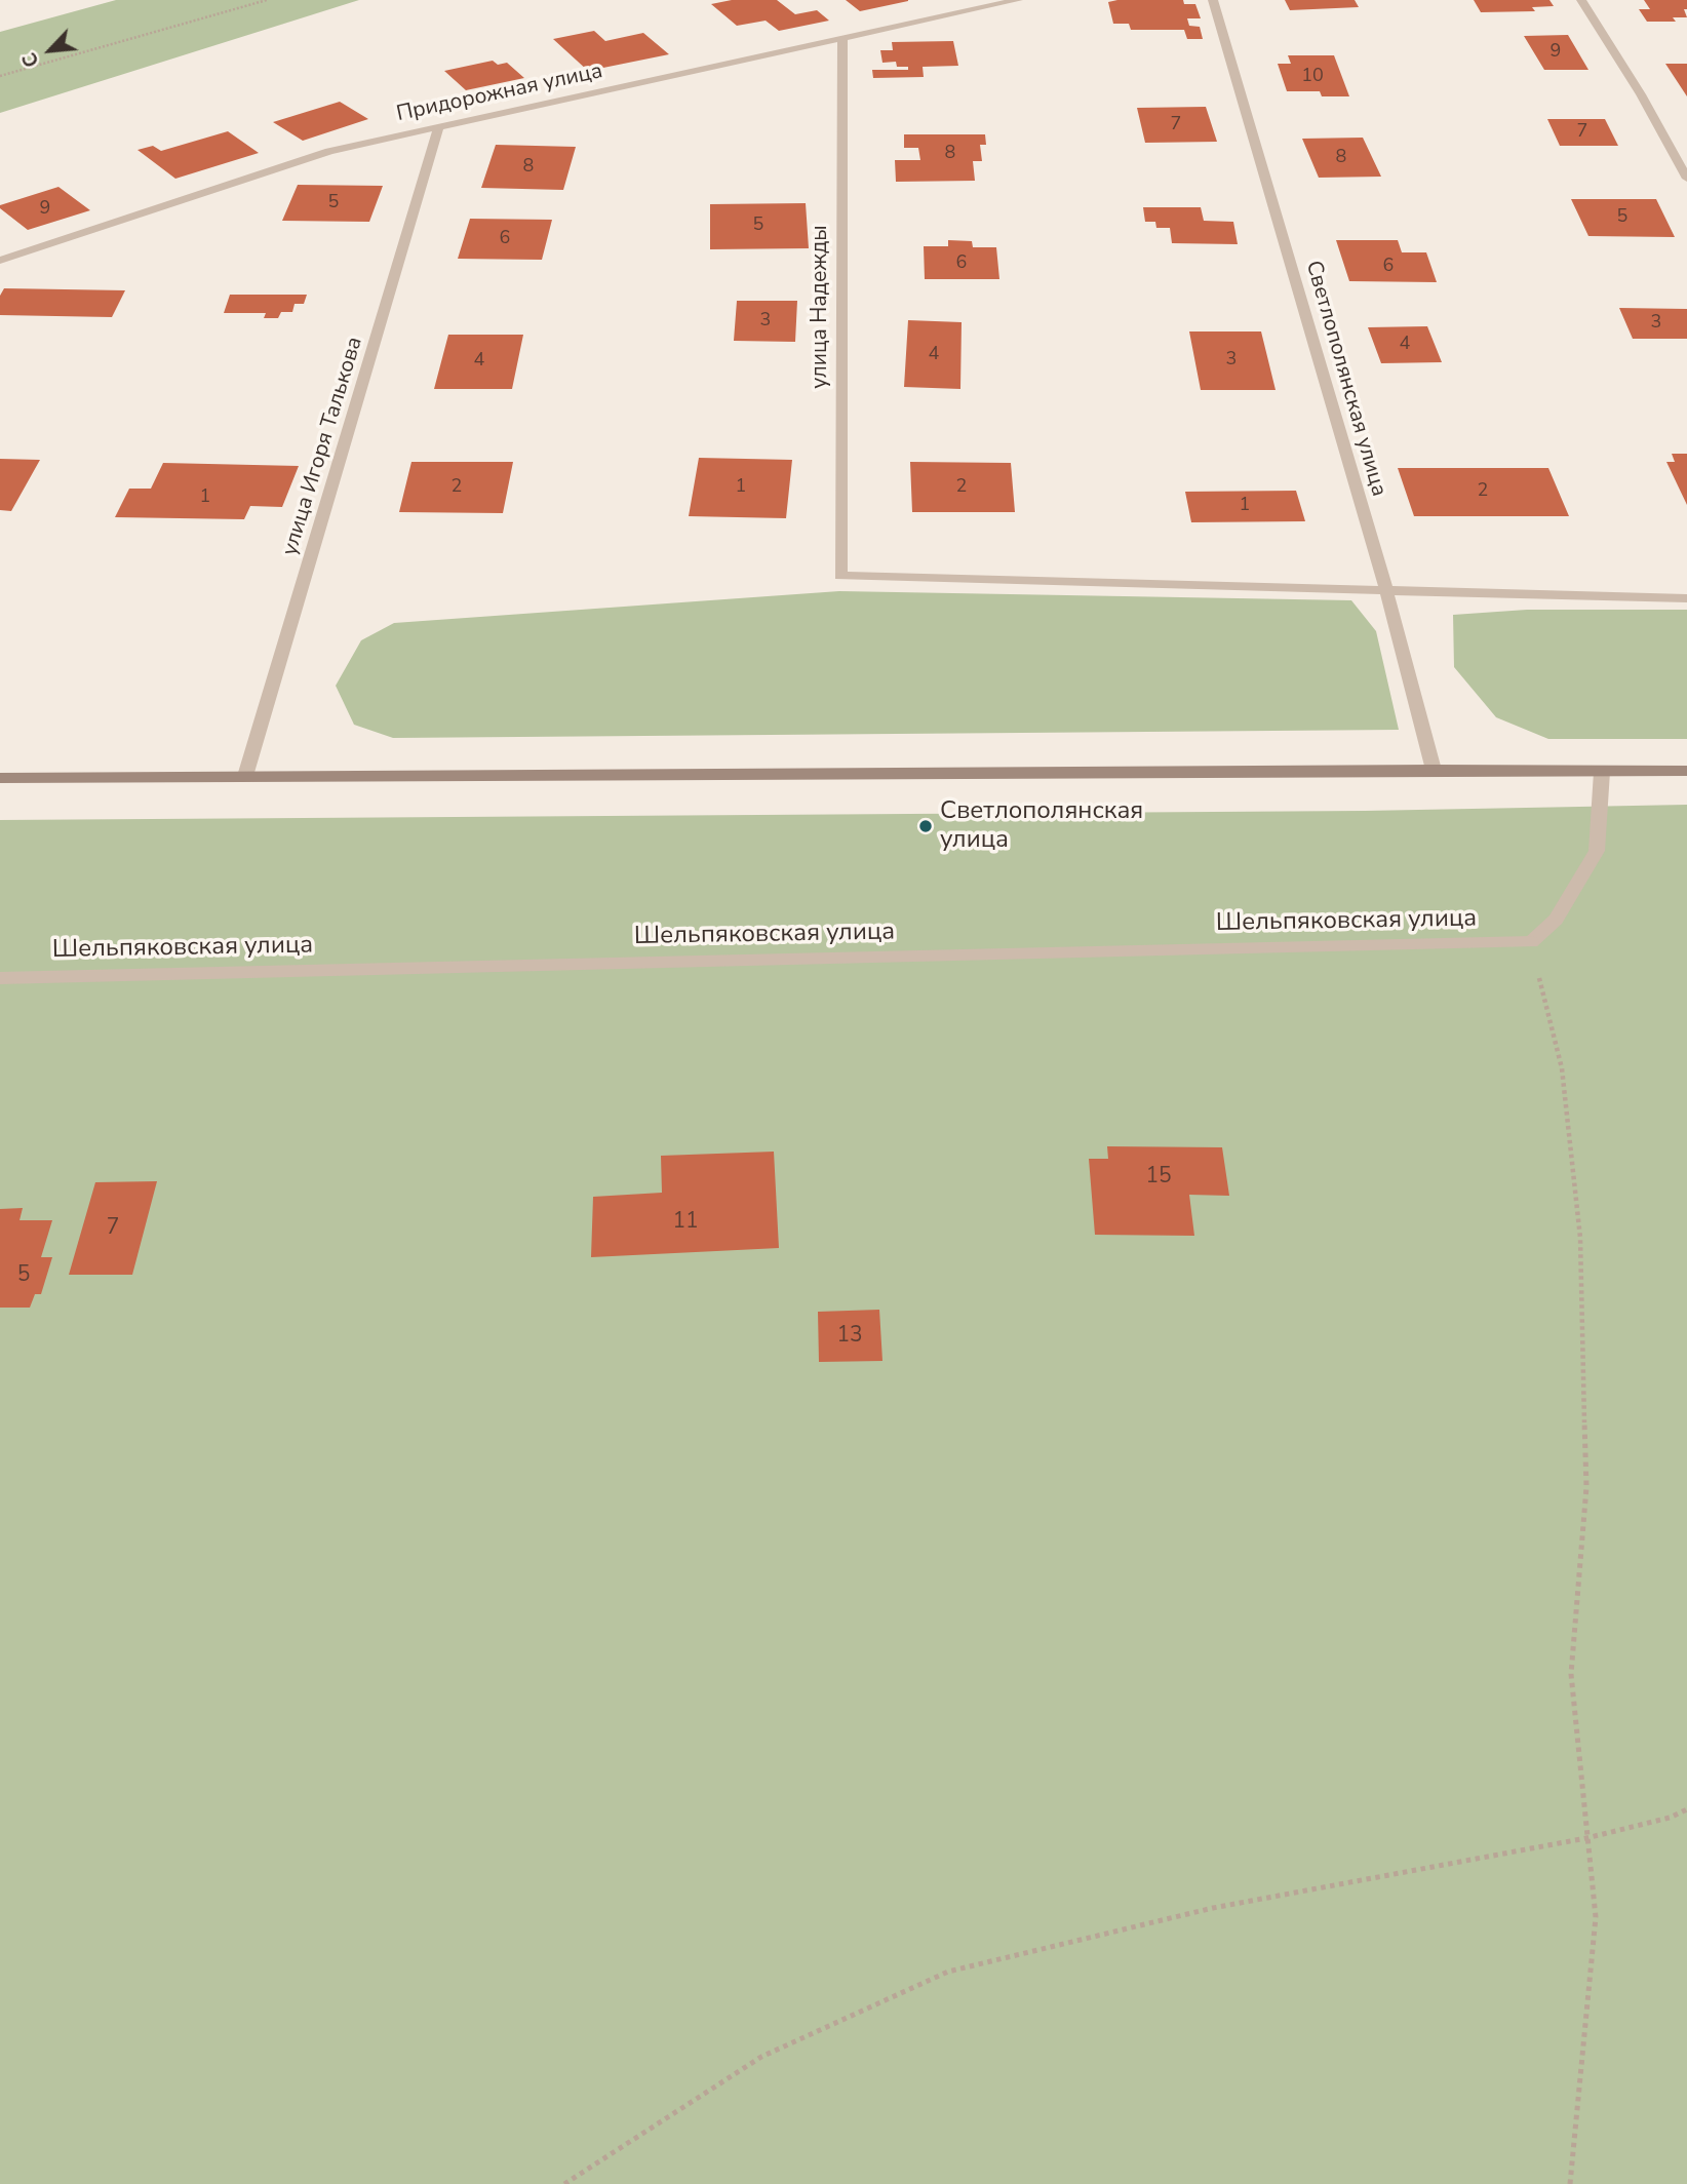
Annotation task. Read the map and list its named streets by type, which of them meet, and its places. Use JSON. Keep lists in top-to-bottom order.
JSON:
{
  "streets": {
    "street": [
      "Придорожная улица",
      "улица Надежды",
      "Светлополянская улица",
      "улица Игоря Талькова",
      "Шельпяковская улица"
    ]
  },
  "crossings": [
    ["Придорожная улица", "улица Надежды"],
    ["Придорожная улица", "улица Игоря Талькова"],
    ["улица Надежды", "Светлополянская улица"]
  ],
  "places": ["Светлополянская улица"],
  "house_numbers": [
    "9",
    "10",
    "7",
    "7",
    "8",
    "8",
    "8",
    "5",
    "9",
    "5",
    "5",
    "6",
    "6",
    "6",
    "3",
    "3",
    "4",
    "4",
    "3",
    "4",
    "2",
    "1",
    "2",
    "2",
    "1",
    "1",
    "15",
    "11",
    "7",
    "5",
    "13"
  ],
  "north": "bottom left"
}
